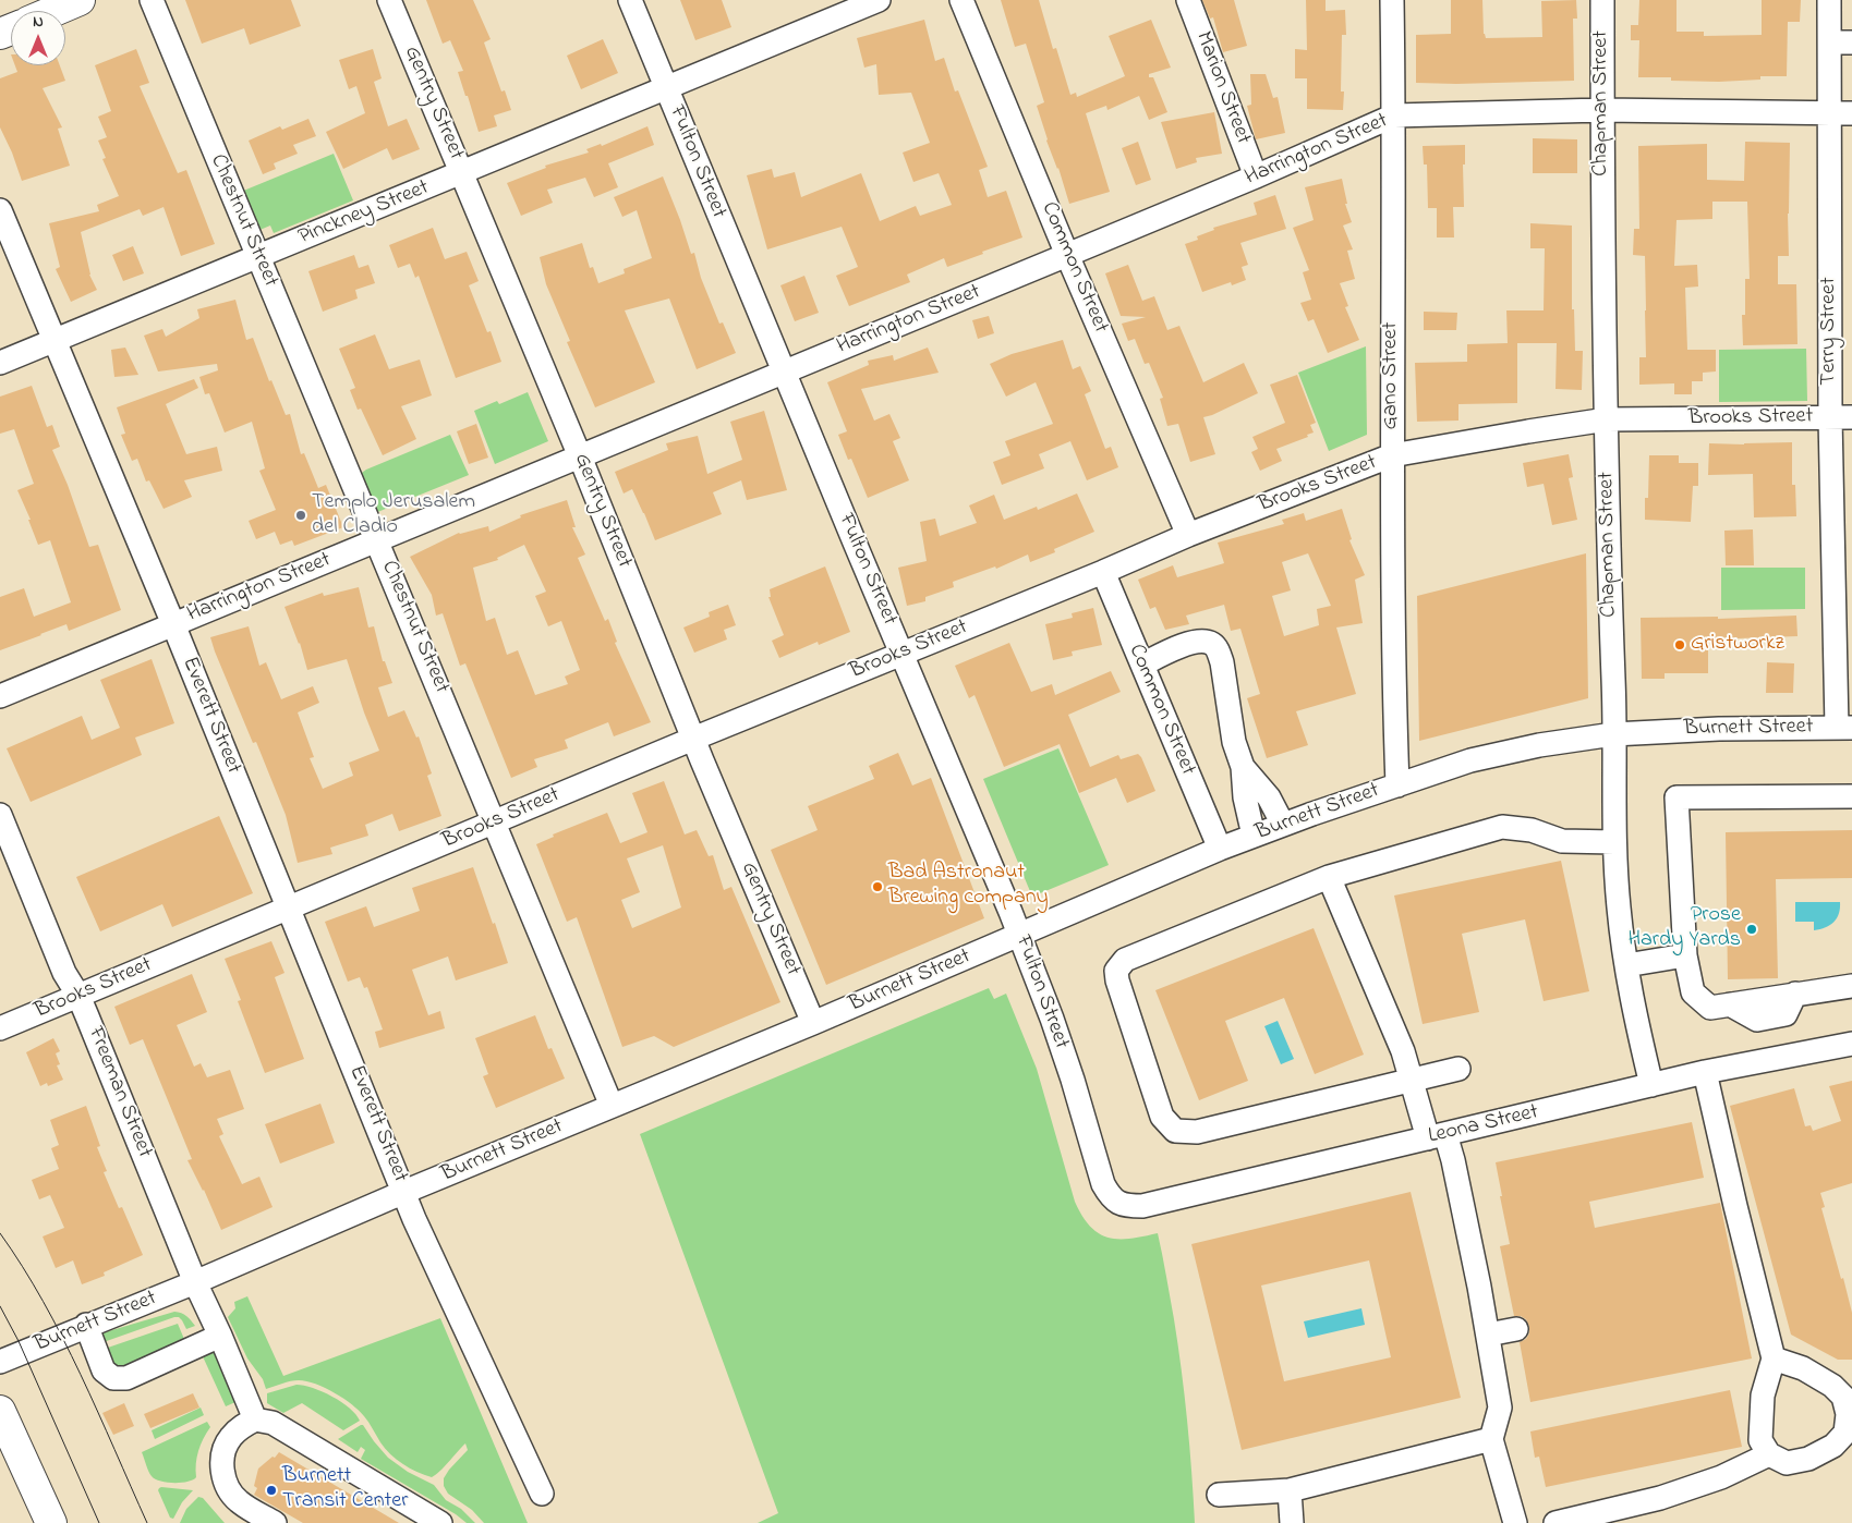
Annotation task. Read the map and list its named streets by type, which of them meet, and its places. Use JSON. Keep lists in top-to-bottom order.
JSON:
{
  "streets": {
    "street": [
      "Marion Street",
      "Gentry Street",
      "Chapman Street",
      "Harrington Street",
      "Fulton Street",
      "Pinckney Street",
      "Chestnut Street",
      "Common Street",
      "Terry Street",
      "Gano Street",
      "Brooks Street",
      "Everett Street",
      "Burnett Street",
      "Freeman Street",
      "Leona Street"
    ]
  },
  "crossings": [
    ["Marion Street", "Harrington Street"],
    ["Gentry Street", "Harrington Street"],
    ["Gentry Street", "Pinckney Street"],
    ["Gentry Street", "Brooks Street"],
    ["Gentry Street", "Burnett Street"],
    ["Chapman Street", "Harrington Street"],
    ["Chapman Street", "Brooks Street"],
    ["Chapman Street", "Burnett Street"],
    ["Chapman Street", "Leona Street"],
    ["Harrington Street", "Fulton Street"],
    ["Harrington Street", "Chestnut Street"],
    ["Harrington Street", "Common Street"],
    ["Harrington Street", "Terry Street"],
    ["Harrington Street", "Gano Street"],
    ["Harrington Street", "Everett Street"],
    ["Fulton Street", "Pinckney Street"],
    ["Fulton Street", "Brooks Street"],
    ["Fulton Street", "Burnett Street"],
    ["Fulton Street", "Leona Street"],
    ["Pinckney Street", "Chestnut Street"],
    ["Pinckney Street", "Everett Street"],
    ["Chestnut Street", "Brooks Street"],
    ["Chestnut Street", "Burnett Street"],
    ["Common Street", "Brooks Street"],
    ["Common Street", "Burnett Street"],
    ["Terry Street", "Brooks Street"],
    ["Terry Street", "Burnett Street"],
    ["Gano Street", "Brooks Street"],
    ["Gano Street", "Burnett Street"],
    ["Brooks Street", "Everett Street"],
    ["Brooks Street", "Freeman Street"],
    ["Everett Street", "Burnett Street"],
    ["Burnett Street", "Freeman Street"]
  ],
  "places": [
    "Templo Jerusalem del Cladio",
    "Gristworkz",
    "Bad Astronaut Brewing company",
    "Prose Hardy Yards",
    "Burnett Transit Center"
  ],
  "north": "top"
}
